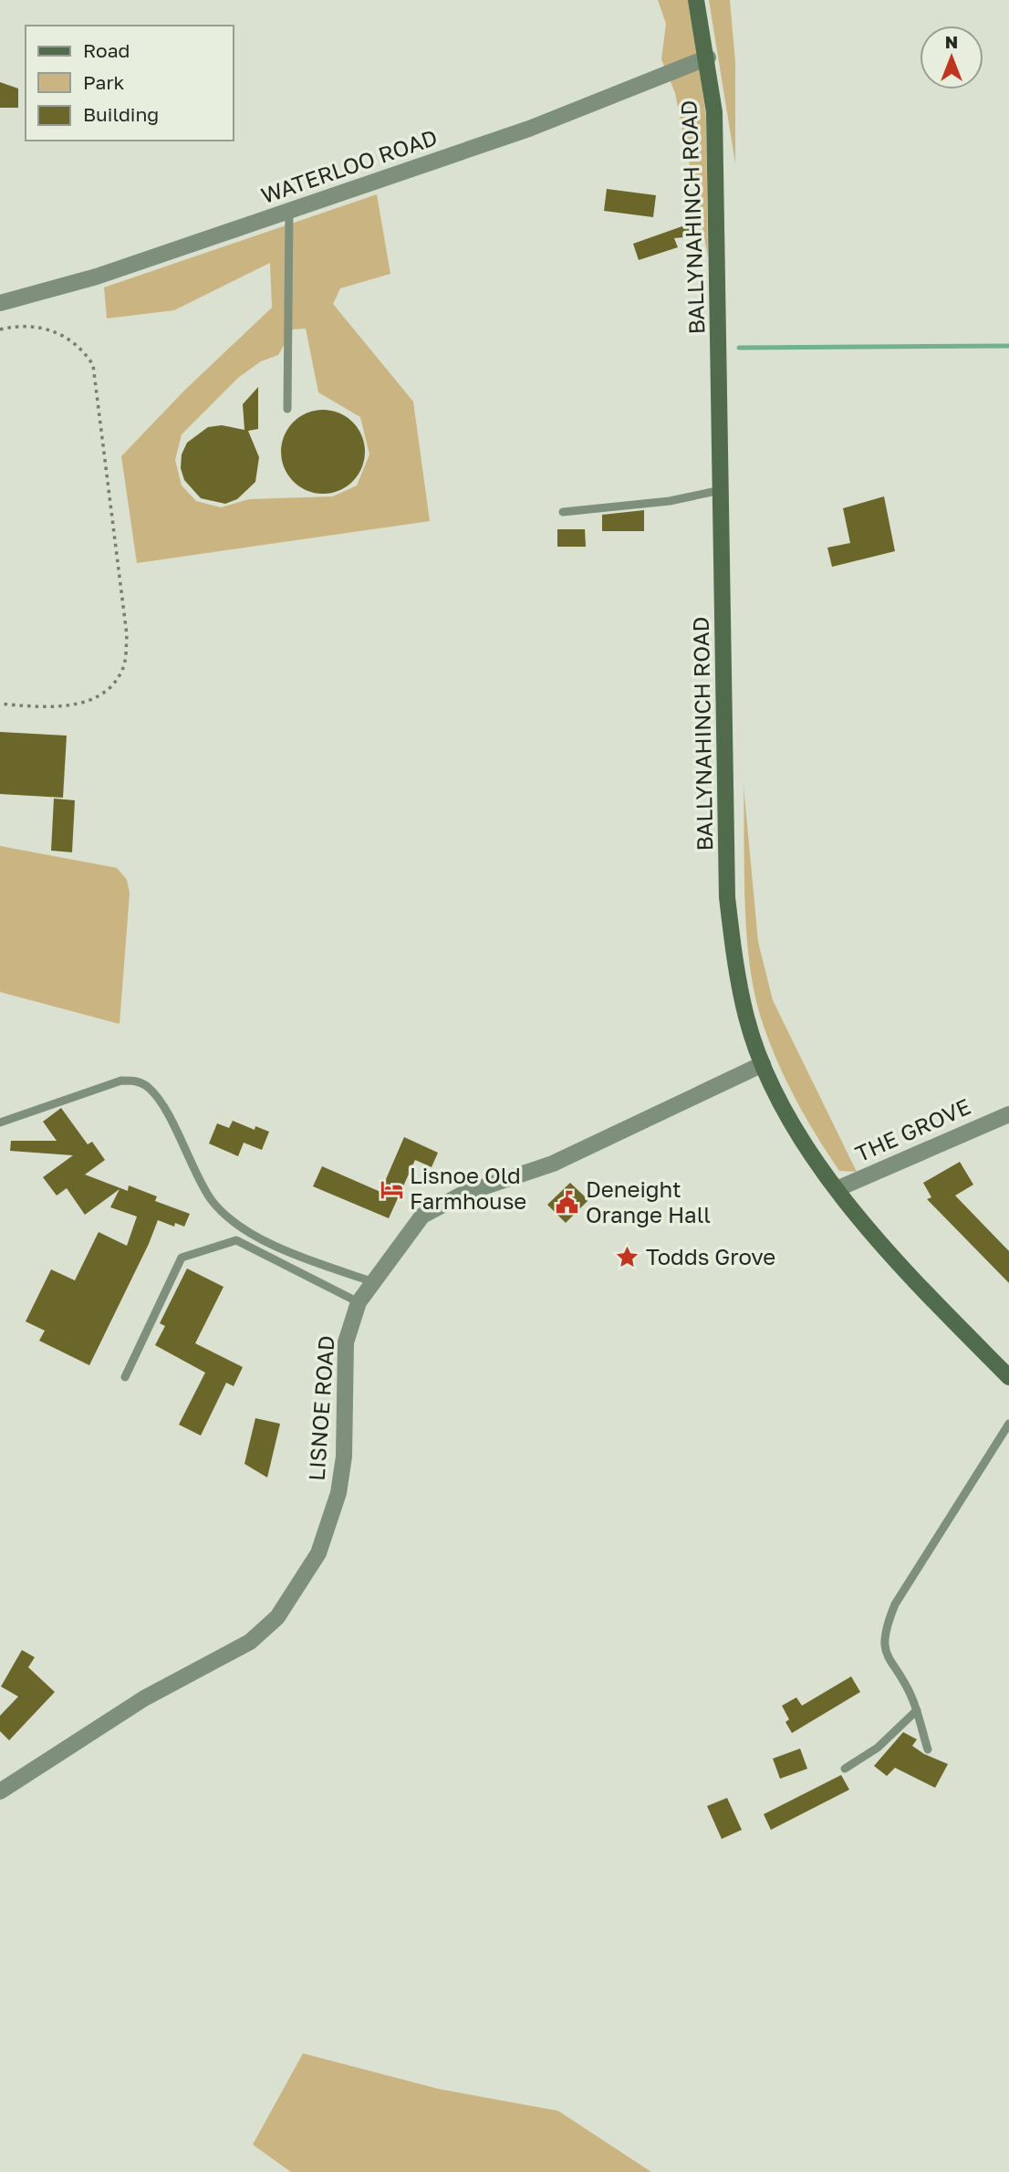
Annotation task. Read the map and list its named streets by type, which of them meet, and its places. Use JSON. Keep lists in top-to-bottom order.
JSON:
{
  "streets": {
    "street": [
      "WATERLOO ROAD",
      "BALLYNAHINCH ROAD",
      "THE GROVE",
      "LISNOE ROAD"
    ]
  },
  "crossings": [
    ["WATERLOO ROAD", "BALLYNAHINCH ROAD"],
    ["BALLYNAHINCH ROAD", "THE GROVE"],
    ["BALLYNAHINCH ROAD", "LISNOE ROAD"]
  ],
  "places": {
    "hotel": ["Lisnoe Old Farmhouse"],
    "public building": ["Deneight Orange Hall"],
    "place": ["Todds Grove"]
  },
  "legend": ["Road", "Park", "Building"],
  "north": "top"
}
